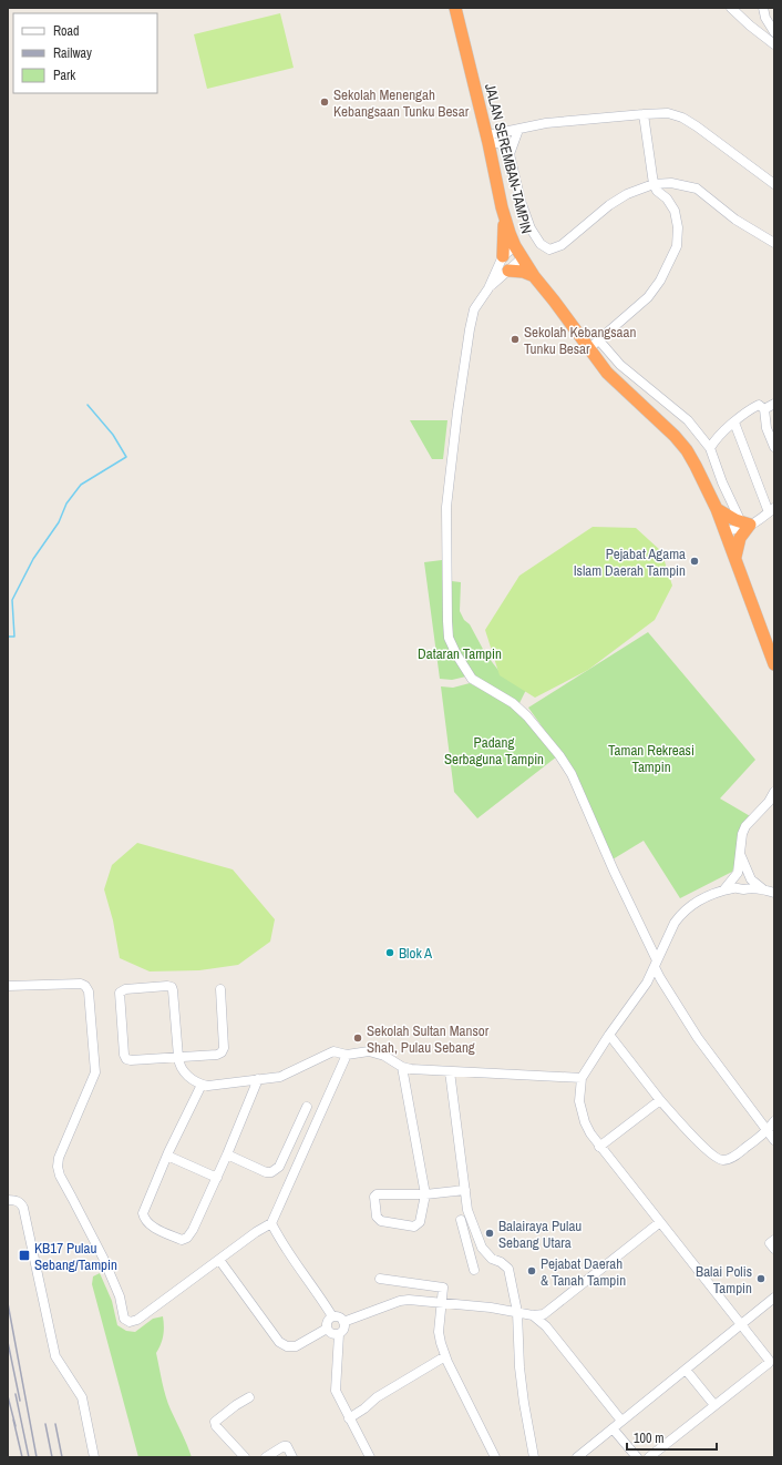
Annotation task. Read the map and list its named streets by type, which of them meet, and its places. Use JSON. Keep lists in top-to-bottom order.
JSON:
{
  "streets": {
    "highway": ["JALAN SEREMBAN-TAMPIN"]
  },
  "parks": ["Dataran Tampin", "Padang Serbaguna Tampin", "Taman Rekreasi Tampin"],
  "places": {
    "other": [
      "Sekolah Menengah Kebangsaan Tunku Besar",
      "Sekolah Kebangsaan Tunku Besar",
      "Pejabat Agama Islam Daerah Tampin",
      "Blok A",
      "Sekolah Sultan Mansor Shah, Pulau Sebang",
      "Balairaya Pulau Sebang Utara",
      "Pejabat Daerah & Tanah Tampin",
      "Balai Polis Tampin"
    ],
    "transit": ["KB17 Pulau Sebang/Tampin"]
  },
  "legend": ["Road", "Railway", "Park"],
  "scale_bar": "100 m"
}
